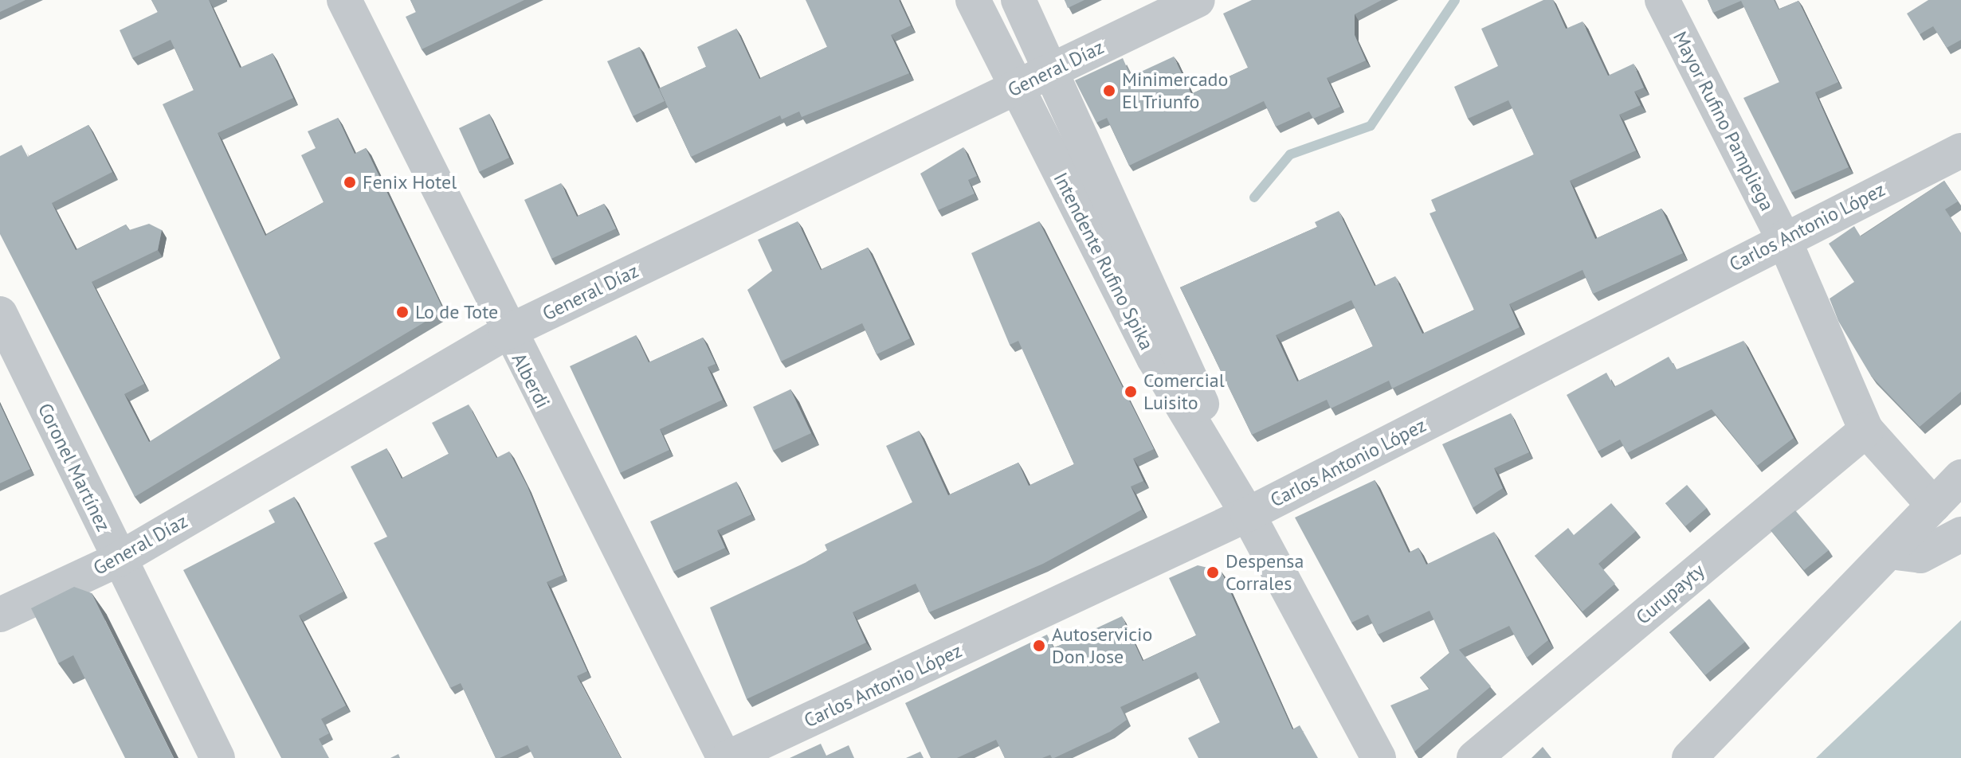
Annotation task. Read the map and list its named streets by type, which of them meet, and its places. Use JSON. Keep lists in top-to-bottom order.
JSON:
{
  "streets": {
    "street": [
      "General Díaz",
      "Mayor Rufino Pampliega",
      "Carlos Antonio López",
      "Intendente Rufino Spika",
      "Alberdi",
      "Coronel Martínez",
      "Curupayty"
    ]
  },
  "crossings": [
    ["General Díaz", "Intendente Rufino Spika"],
    ["General Díaz", "Alberdi"],
    ["General Díaz", "Coronel Martínez"],
    ["Mayor Rufino Pampliega", "Carlos Antonio López"],
    ["Mayor Rufino Pampliega", "Curupayty"],
    ["Carlos Antonio López", "Intendente Rufino Spika"],
    ["Carlos Antonio López", "Alberdi"]
  ],
  "places": [
    "Minimercado El Triunfo",
    "Fenix Hotel",
    "Lo de Tote",
    "Comercial Luisito",
    "Despensa Corrales",
    "Autoservicio Don Jose"
  ]
}
